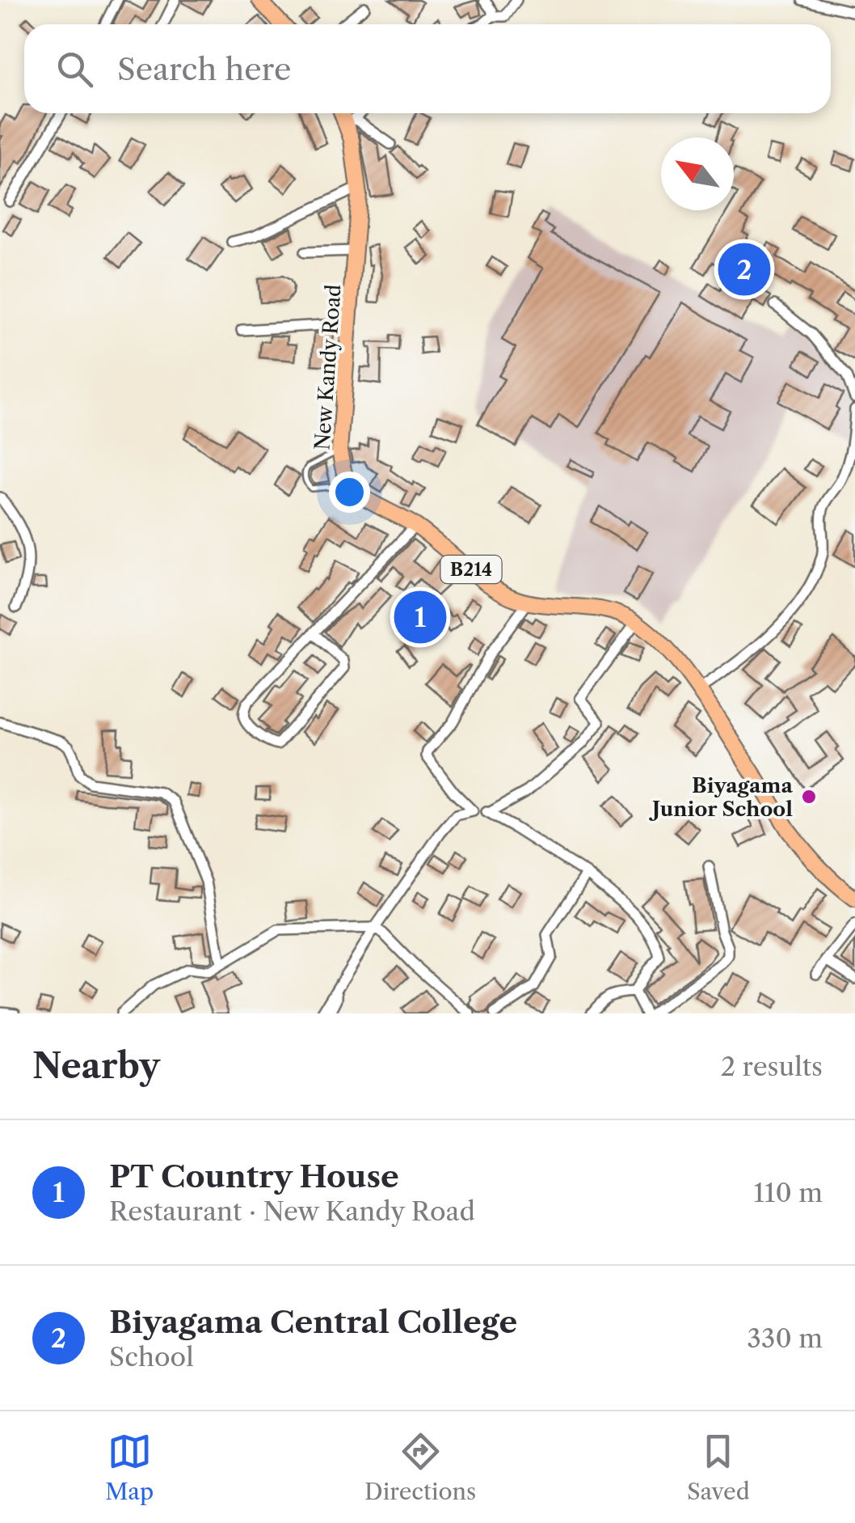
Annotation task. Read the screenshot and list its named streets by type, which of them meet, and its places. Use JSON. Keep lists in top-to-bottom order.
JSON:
{
  "streets": {
    "main road": ["New Kandy Road", "B214"]
  },
  "crossings": [
    ["New Kandy Road", "B214"]
  ],
  "places": ["Biyagama Junior School"],
  "north": "top left",
  "page": {
    "search": "Search here",
    "pins": ["2", "1"],
    "heading": ["Nearby", "2 results"],
    "list": [
      {
        "mark": "1",
        "name": "PT Country House",
        "note": "Restaurant · New Kandy Road",
        "value": "110 m"
      },
      {
        "mark": "2",
        "name": "Biyagama Central College",
        "note": "School",
        "value": "330 m"
      }
    ],
    "nav": ["Map", "Directions", "Saved"]
  }
}
